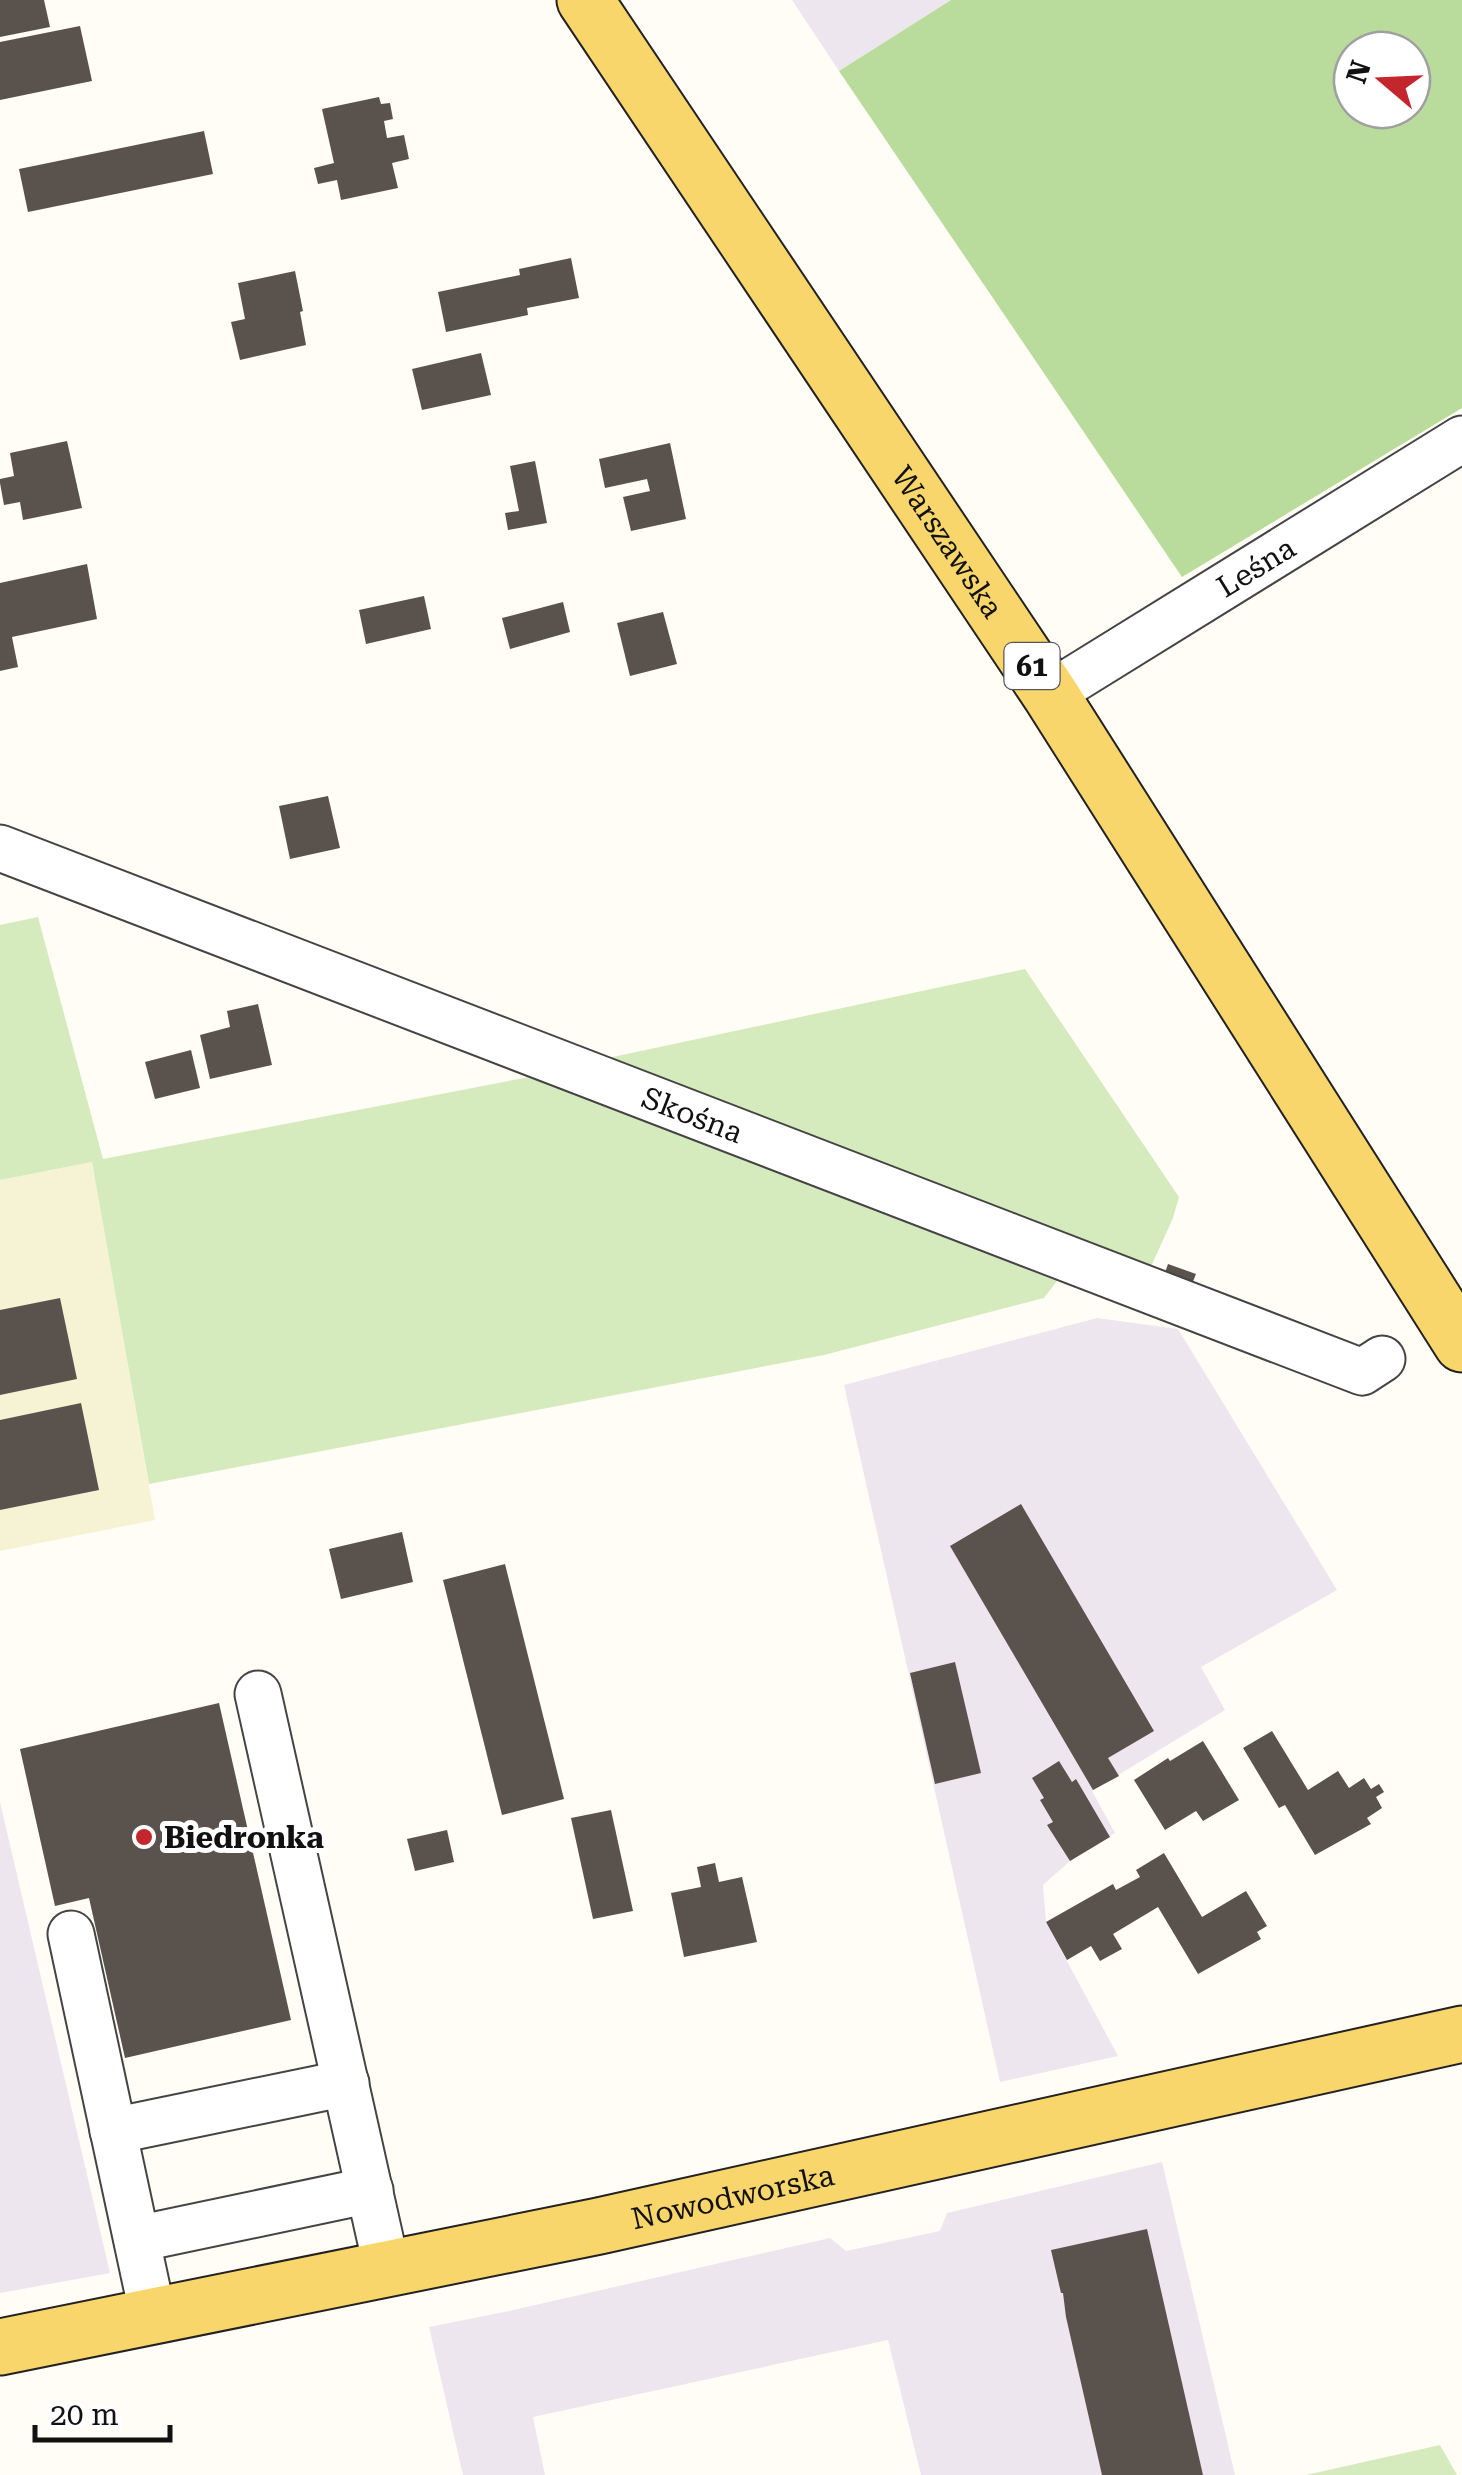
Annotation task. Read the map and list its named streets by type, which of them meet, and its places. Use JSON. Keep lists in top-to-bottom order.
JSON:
{
  "streets": {
    "main road": ["Warszawska", "61", "Nowodworska"],
    "street": ["Leśna", "Skośna"]
  },
  "crossings": [
    ["Warszawska", "Leśna"]
  ],
  "places": ["Biedronka"],
  "scale_bar": "20 m",
  "north": "left"
}
